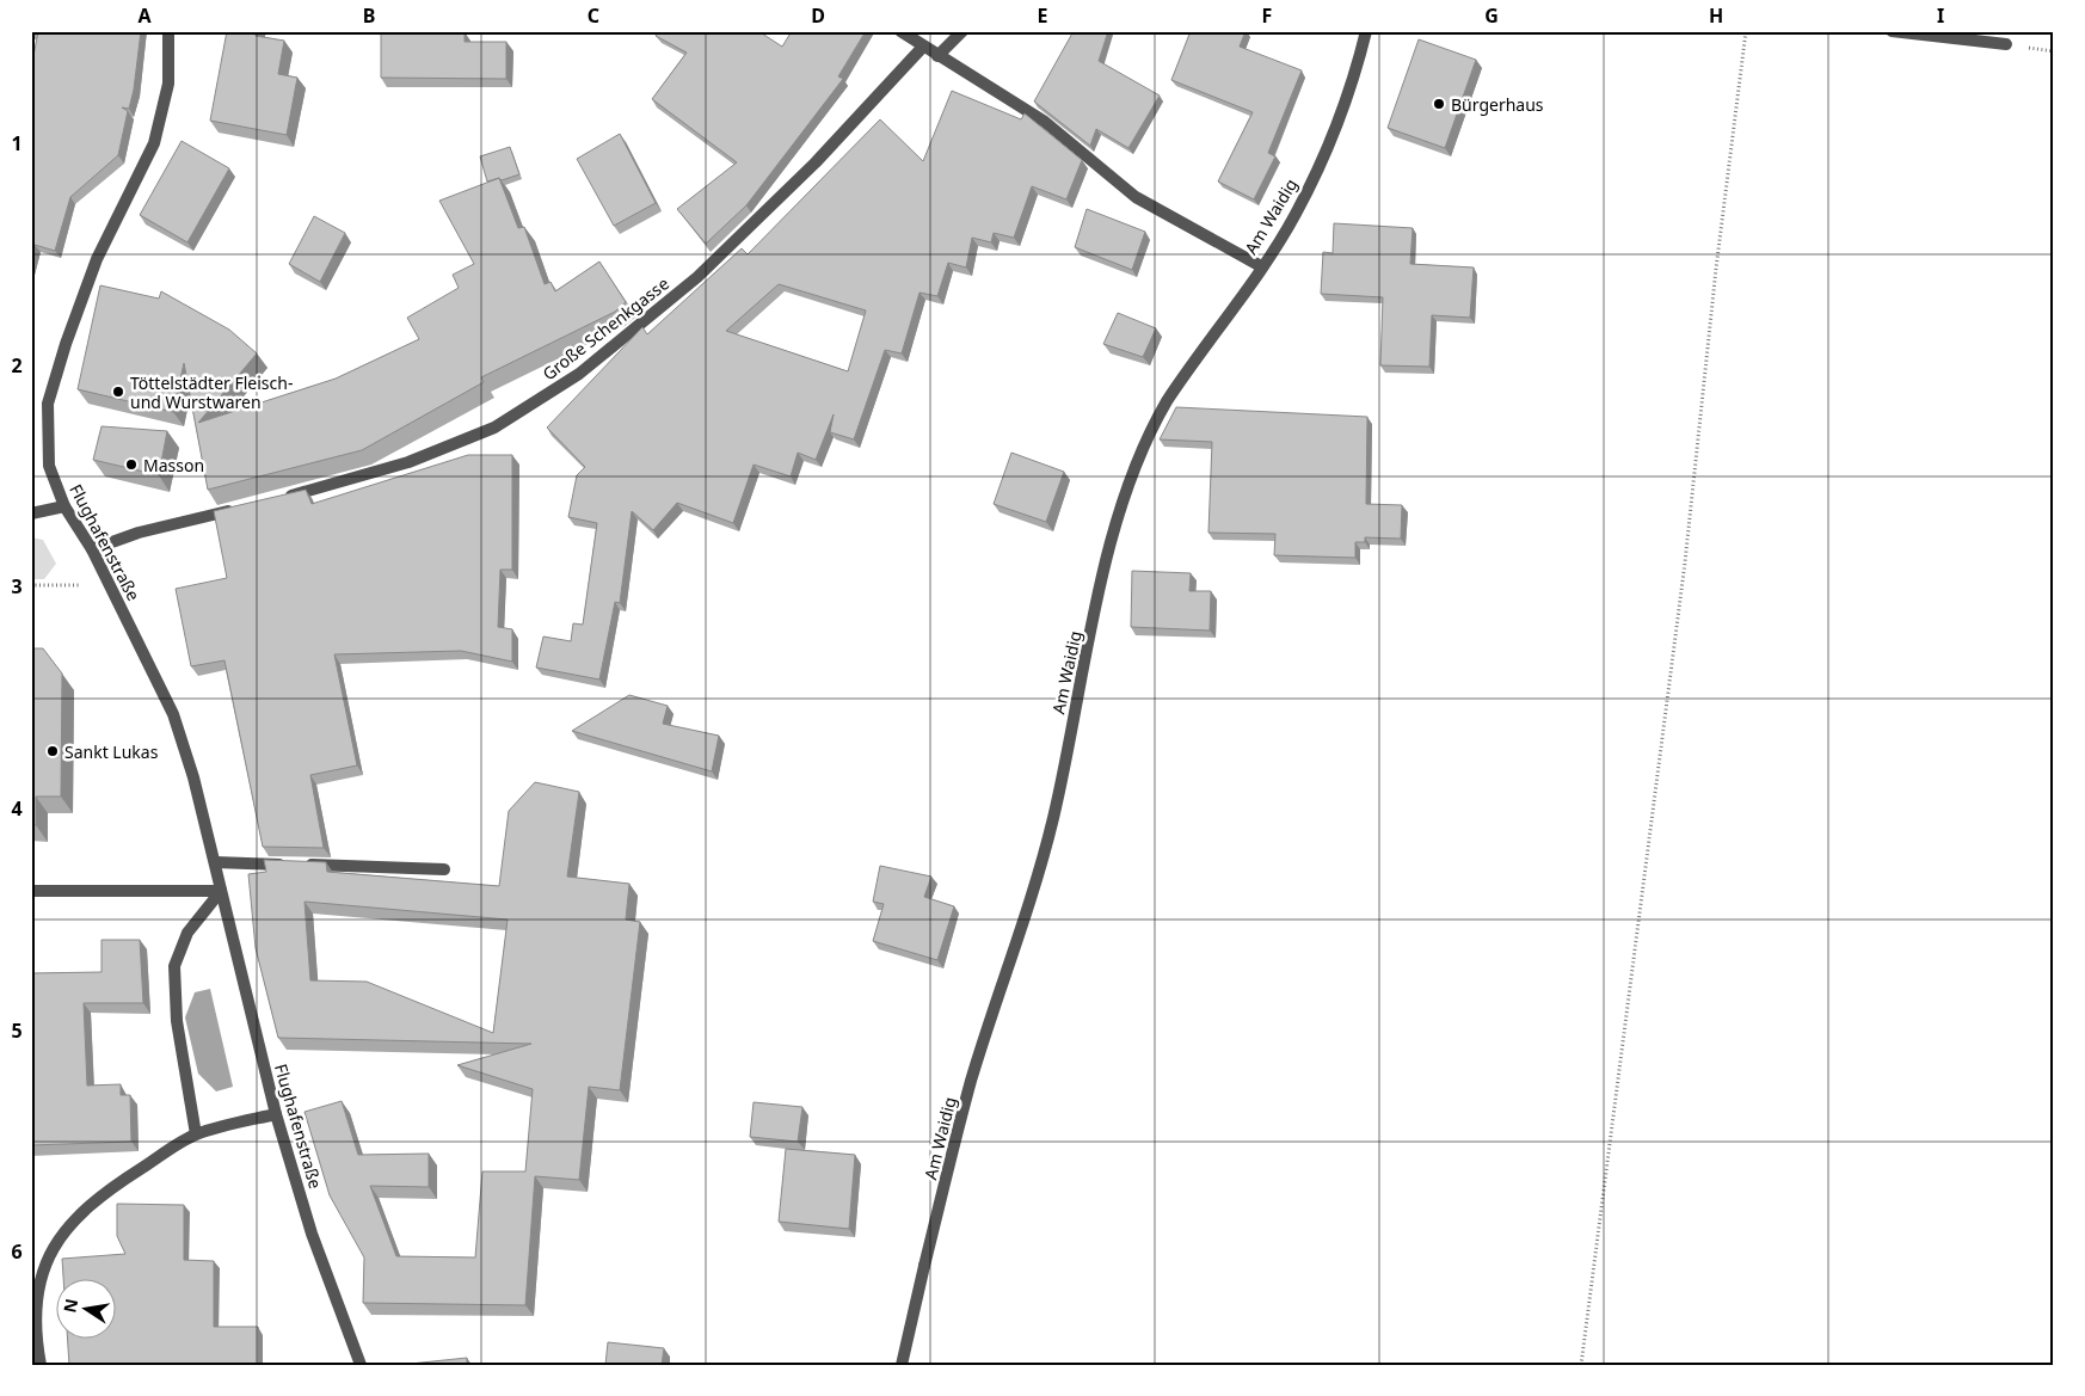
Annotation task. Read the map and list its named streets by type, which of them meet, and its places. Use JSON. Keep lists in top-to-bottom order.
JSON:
{
  "streets": {
    "street": ["Am Waidig", "Große Schenkgasse", "Flughafenstraße"]
  },
  "places": [
    "Bürgerhaus",
    "Töttelstädter Fleisch- und Wurstwaren",
    "Masson",
    "Sankt Lukas"
  ],
  "north": "left",
  "grid": {
    "columns": [
      "A",
      "B",
      "C",
      "D",
      "E",
      "F",
      "G",
      "H",
      "I"
    ],
    "rows": [
      "1",
      "2",
      "3",
      "4",
      "5",
      "6"
    ]
  }
}
